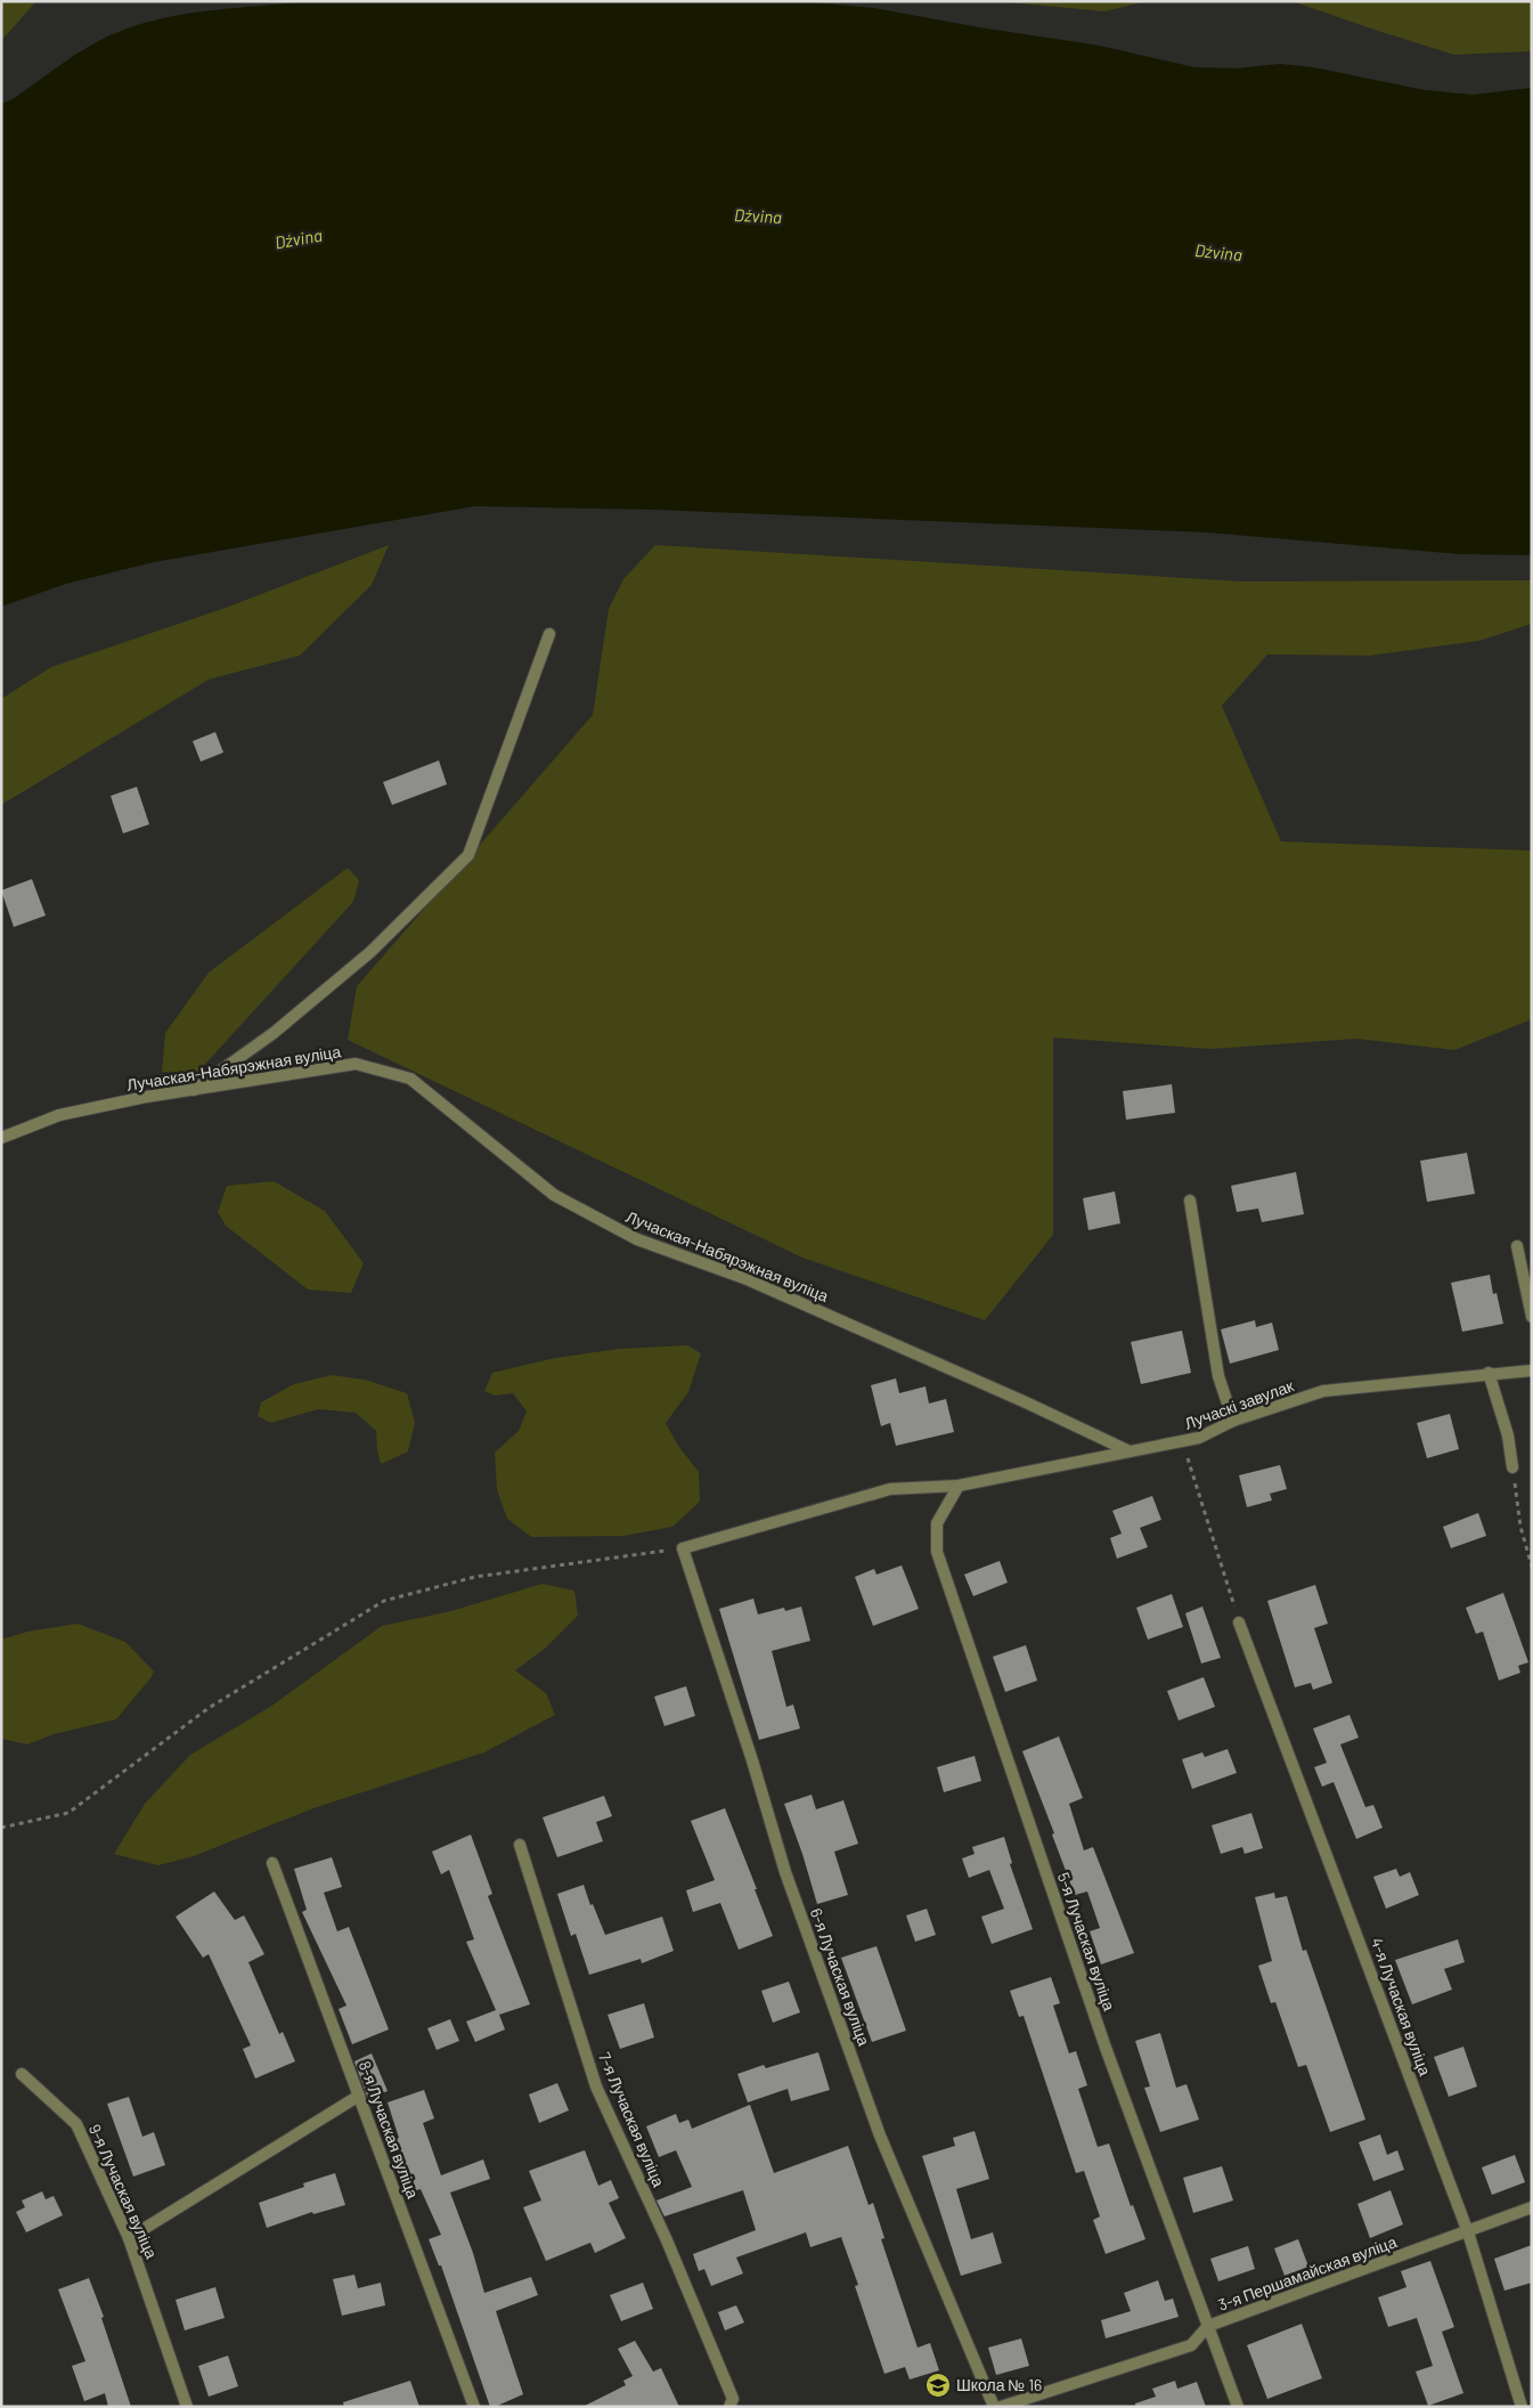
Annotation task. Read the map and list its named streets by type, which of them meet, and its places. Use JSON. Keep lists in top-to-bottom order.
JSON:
{
  "streets": {
    "street": [
      "Лучаская-Набярэжная вуліца",
      "Лучаскі завулак",
      "5-я Лучаская вуліца",
      "6-я Лучаская вуліца",
      "4-я Лучаская вуліца",
      "7-я Лучаская вуліца",
      "8-я Лучаская вуліца",
      "9-я Лучаская вуліца",
      "3-я Першамайская вуліца"
    ]
  },
  "crossings": [
    ["Лучаская-Набярэжная вуліца", "Лучаскі завулак"],
    ["Лучаскі завулак", "5-я Лучаская вуліца"],
    ["Лучаскі завулак", "6-я Лучаская вуліца"],
    ["5-я Лучаская вуліца", "3-я Першамайская вуліца"],
    ["4-я Лучаская вуліца", "3-я Першамайская вуліца"]
  ],
  "water": ["Dźvina"],
  "places": {
    "school or university": ["Школа № 16"]
  }
}
